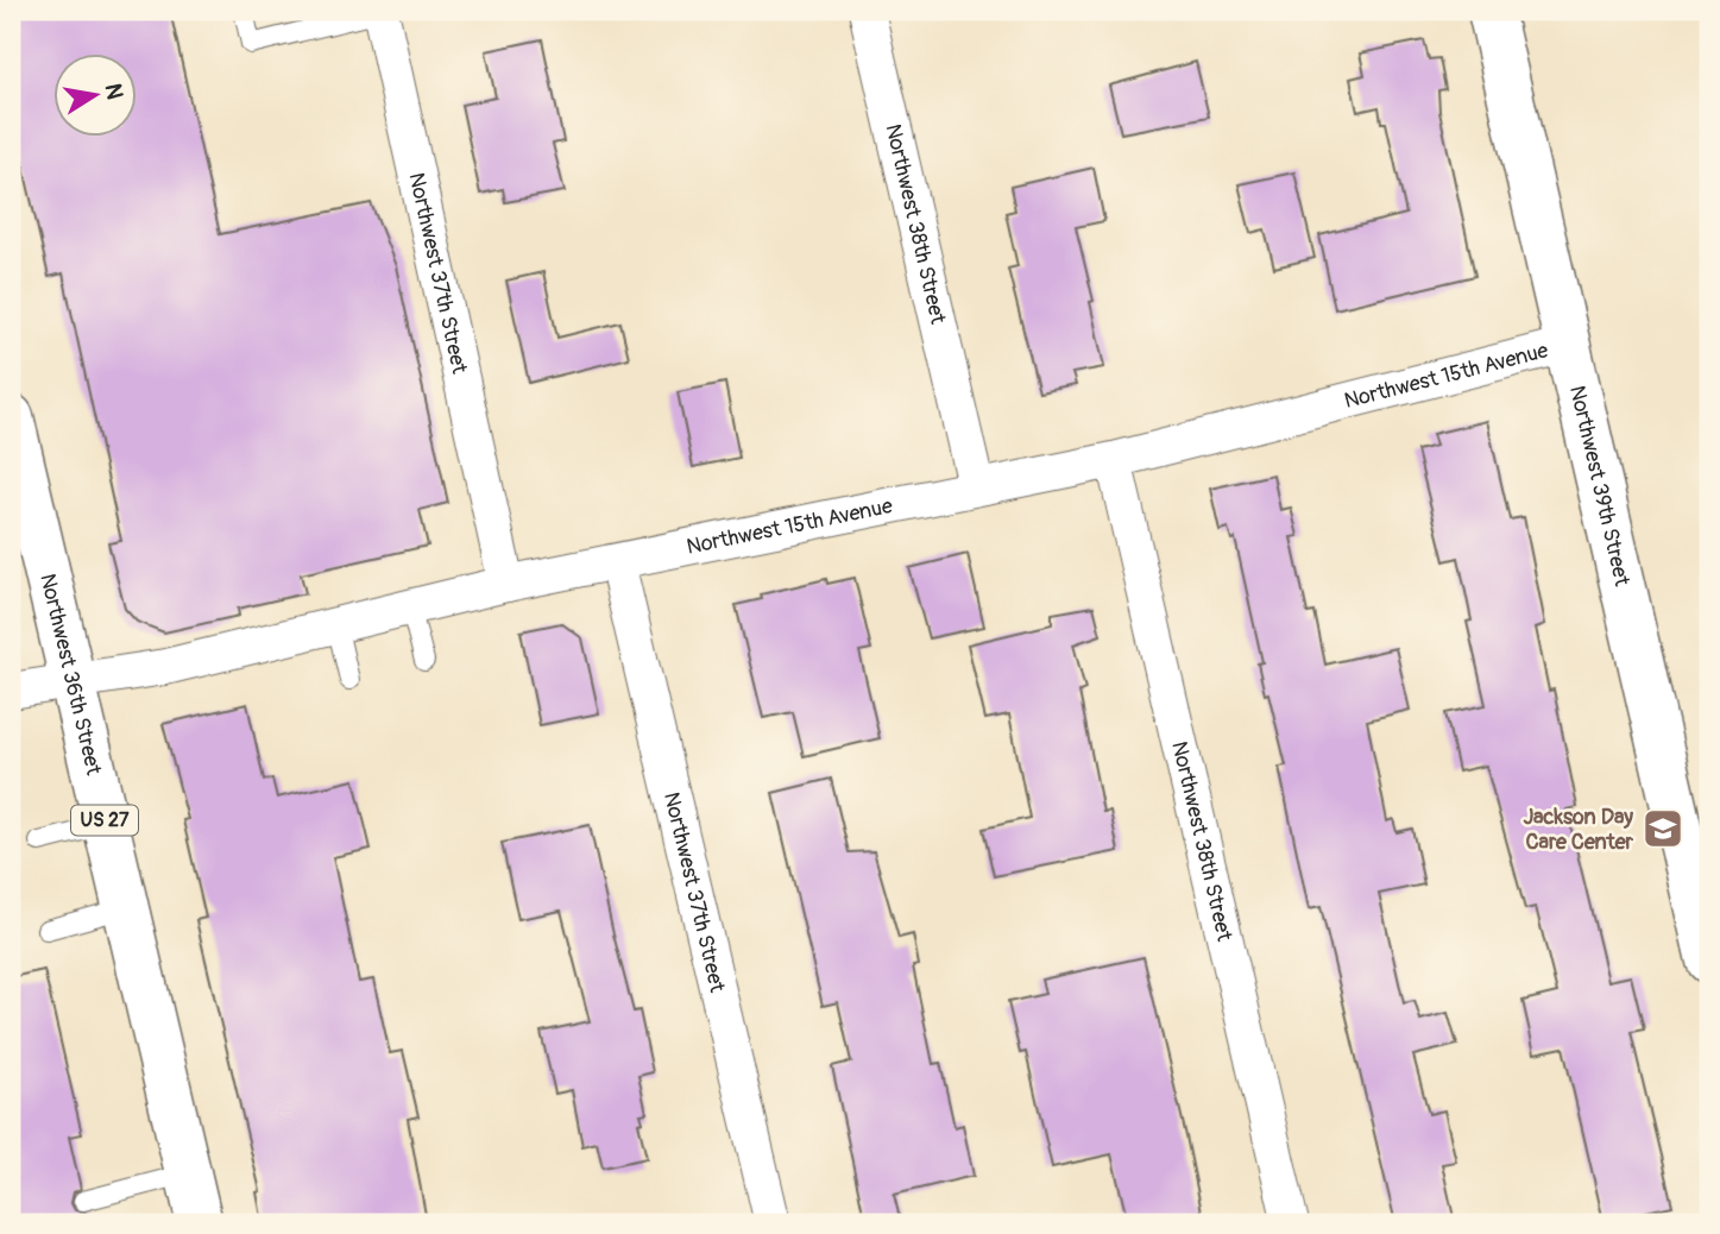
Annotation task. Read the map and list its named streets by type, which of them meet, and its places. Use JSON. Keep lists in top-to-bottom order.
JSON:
{
  "streets": {
    "main road": ["Northwest 39th Street", "Northwest 36th Street", "US 27"],
    "street": ["Northwest 38th Street", "Northwest 37th Street", "Northwest 15th Avenue"]
  },
  "crossings": [
    ["Northwest 38th Street", "Northwest 15th Avenue"],
    ["Northwest 37th Street", "Northwest 15th Avenue"],
    ["Northwest 15th Avenue", "Northwest 39th Street"],
    ["Northwest 15th Avenue", "Northwest 36th Street"]
  ],
  "places": {
    "school or university": ["Jackson Day Care Center"]
  },
  "north": "right"
}
